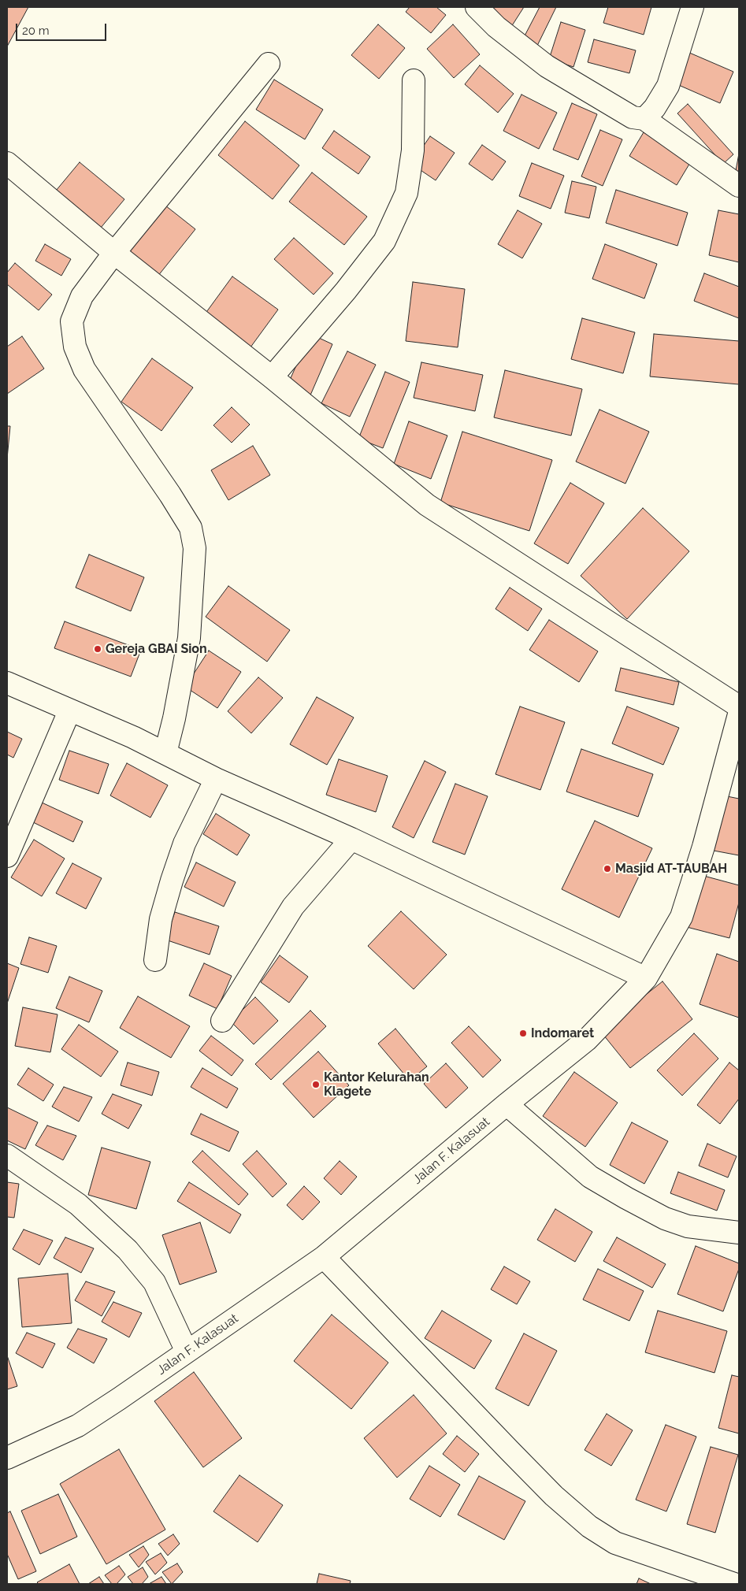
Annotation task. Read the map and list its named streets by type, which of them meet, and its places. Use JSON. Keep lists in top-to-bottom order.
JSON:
{
  "streets": {
    "street": ["Jalan F. Kalasuat"]
  },
  "places": [
    "Gereja GBAI Sion",
    "Masjid AT-TAUBAH",
    "Indomaret",
    "Kantor Kelurahan Klagete"
  ],
  "scale_bar": "20 m"
}
